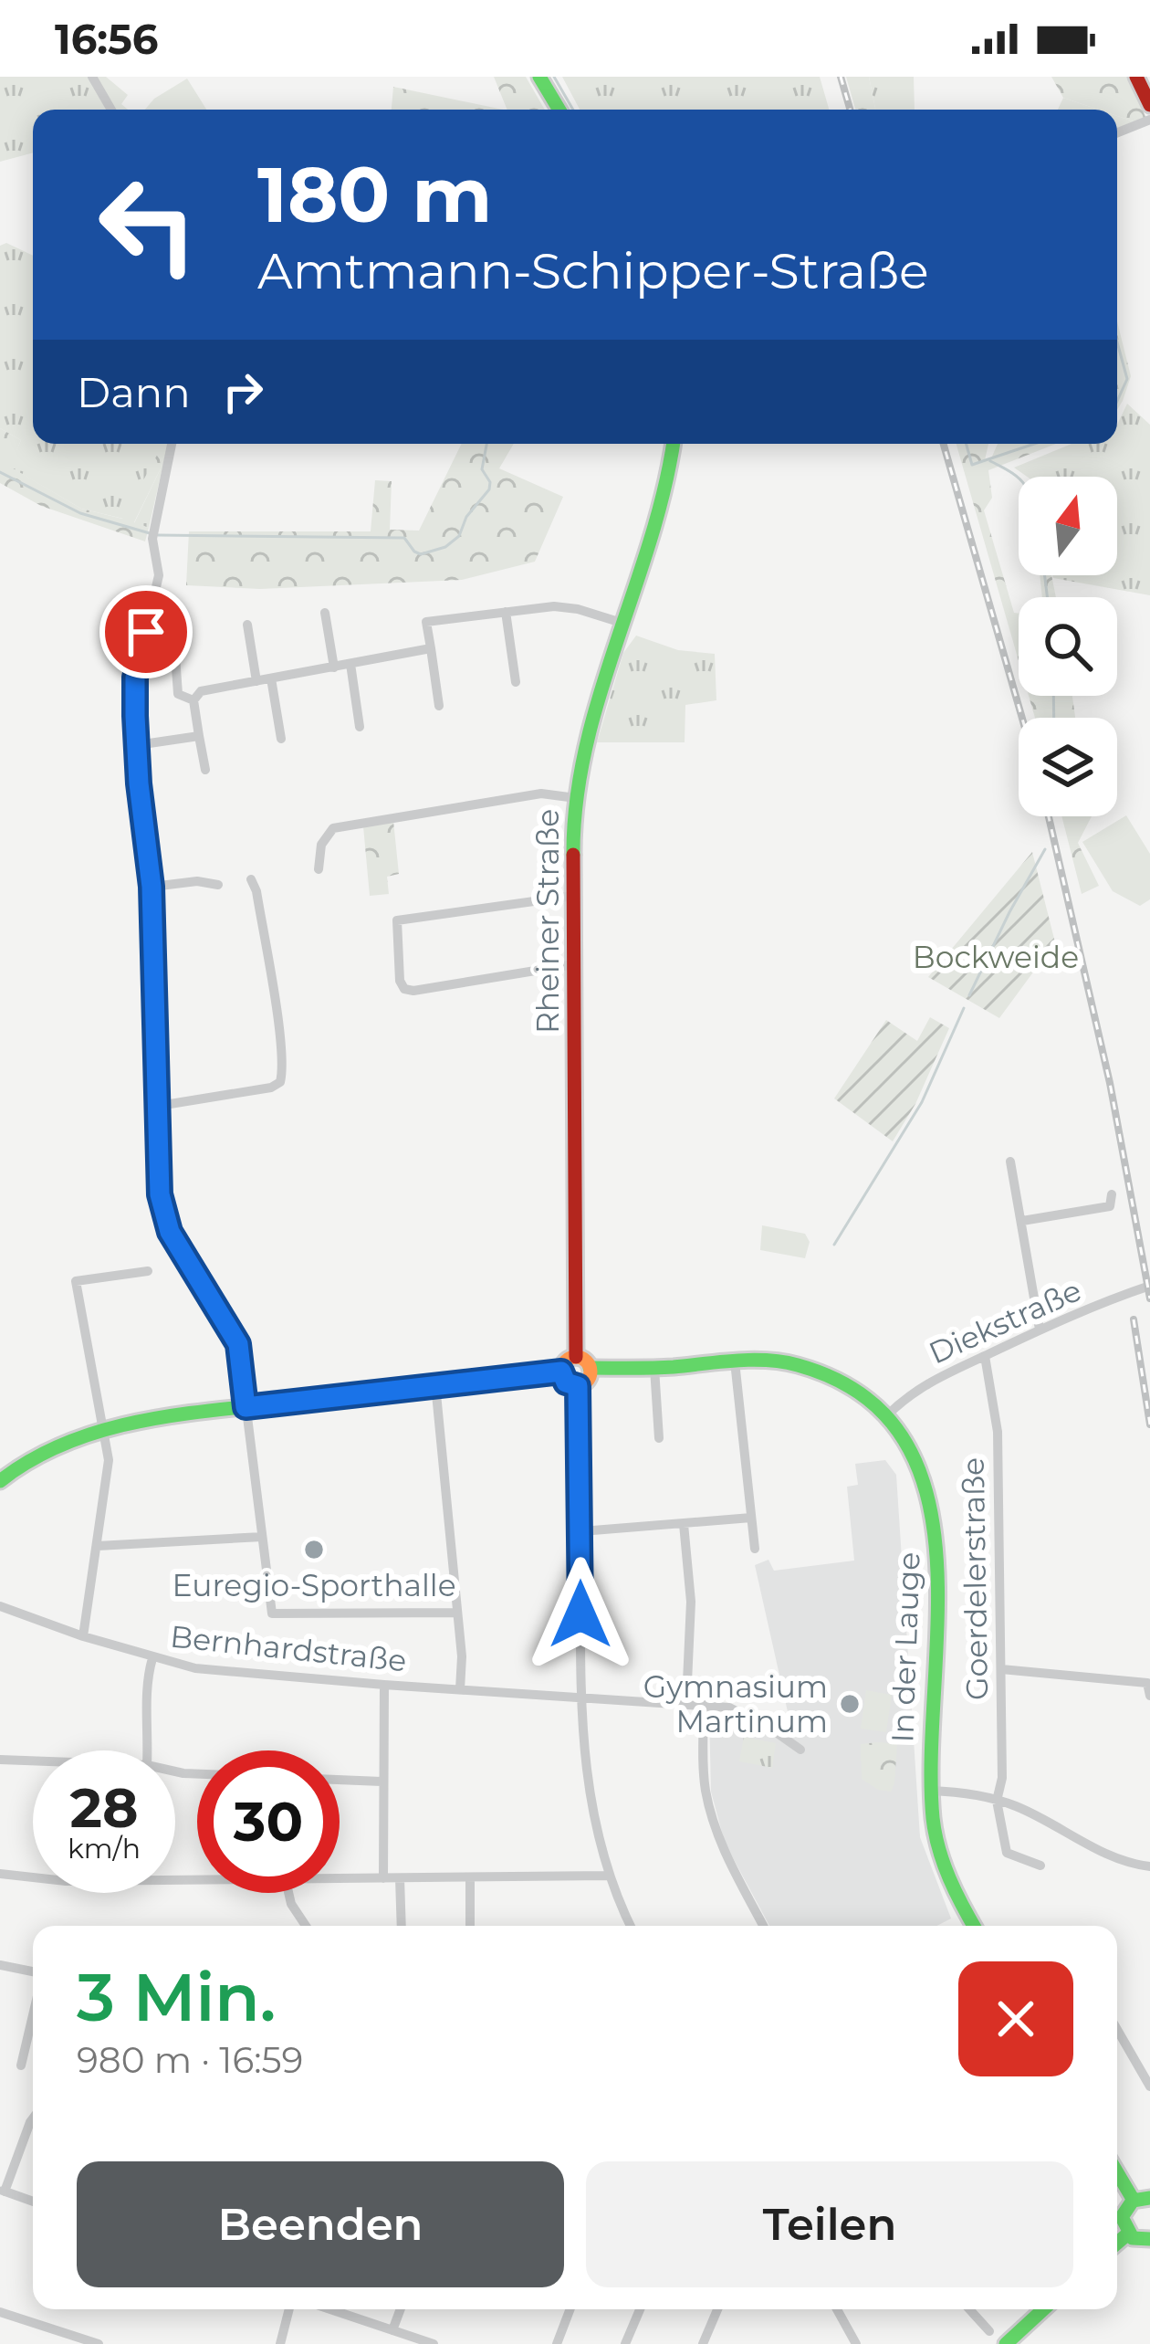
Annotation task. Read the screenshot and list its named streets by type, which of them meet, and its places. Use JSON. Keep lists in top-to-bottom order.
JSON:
{
  "streets": {
    "street": [
      "Rheiner Straße",
      "Diekstraße",
      "Goerdelerstraße",
      "In der Lauge",
      "Bernhardstraße"
    ]
  },
  "crossings": [
    ["Rheiner Straße", "In der Lauge"],
    ["Diekstraße", "Goerdelerstraße"],
    ["Diekstraße", "In der Lauge"]
  ],
  "parks": ["Bockweide"],
  "places": ["Euregio-Sporthalle", "Gymnasium Martinum"],
  "north": "top",
  "page": {
    "status": "16:56",
    "turn": ["180 m", "Amtmann-Schipper-Straße"],
    "then": "Dann",
    "speed": "28 km/h",
    "limit": "30",
    "heading": ["3 Min.", "980 m · 16:59"],
    "buttons": ["Beenden", "Teilen"]
  }
}
